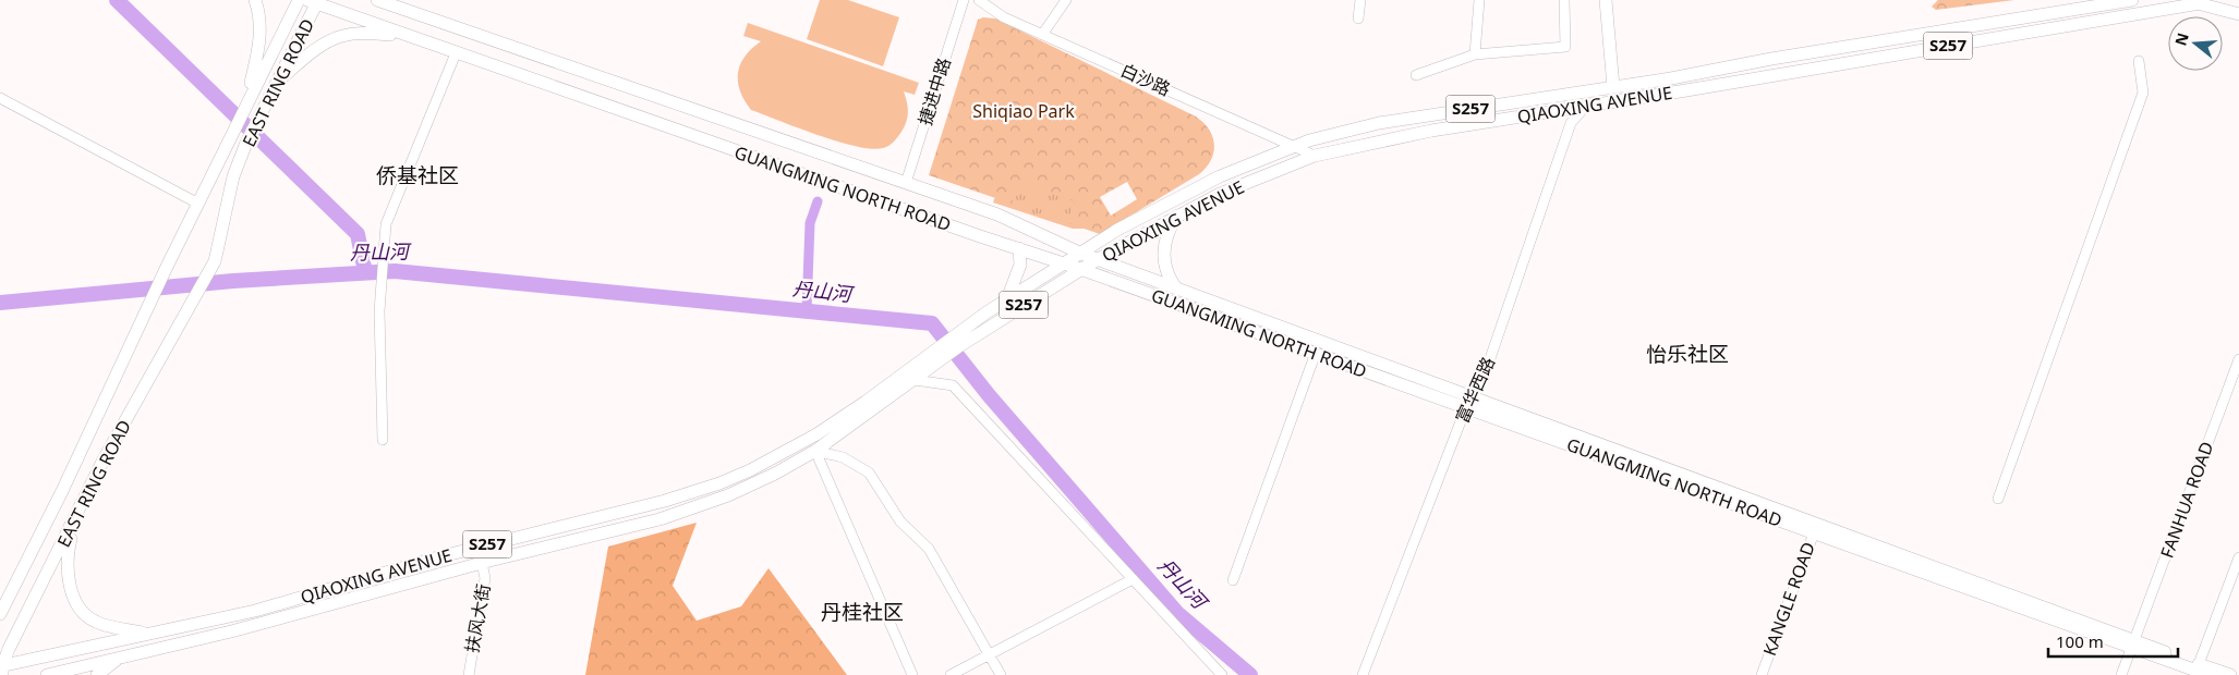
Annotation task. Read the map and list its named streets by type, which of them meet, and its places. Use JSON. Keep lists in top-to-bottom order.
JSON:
{
  "streets": {
    "main road": [
      "S257",
      "EAST RING ROAD",
      "QIAOXING AVENUE",
      "GUANGMING NORTH ROAD"
    ],
    "street": [
      "白沙路",
      "捷进中路",
      "富华西路",
      "FANHUA ROAD",
      "KANGLE ROAD",
      "扶风大街"
    ]
  },
  "crossings": [
    ["S257", "QIAOXING AVENUE"],
    ["白沙路", "QIAOXING AVENUE"],
    ["EAST RING ROAD", "QIAOXING AVENUE"],
    ["EAST RING ROAD", "GUANGMING NORTH ROAD"],
    ["捷进中路", "GUANGMING NORTH ROAD"],
    ["QIAOXING AVENUE", "GUANGMING NORTH ROAD"],
    ["QIAOXING AVENUE", "富华西路"],
    ["QIAOXING AVENUE", "扶风大街"],
    ["GUANGMING NORTH ROAD", "富华西路"],
    ["GUANGMING NORTH ROAD", "FANHUA ROAD"],
    ["GUANGMING NORTH ROAD", "KANGLE ROAD"]
  ],
  "districts": ["侨基社区", "怡乐社区", "丹桂社区"],
  "water": ["丹山河"],
  "parks": ["Shiqiao Park"],
  "scale_bar": "100 m",
  "north": "left"
}
